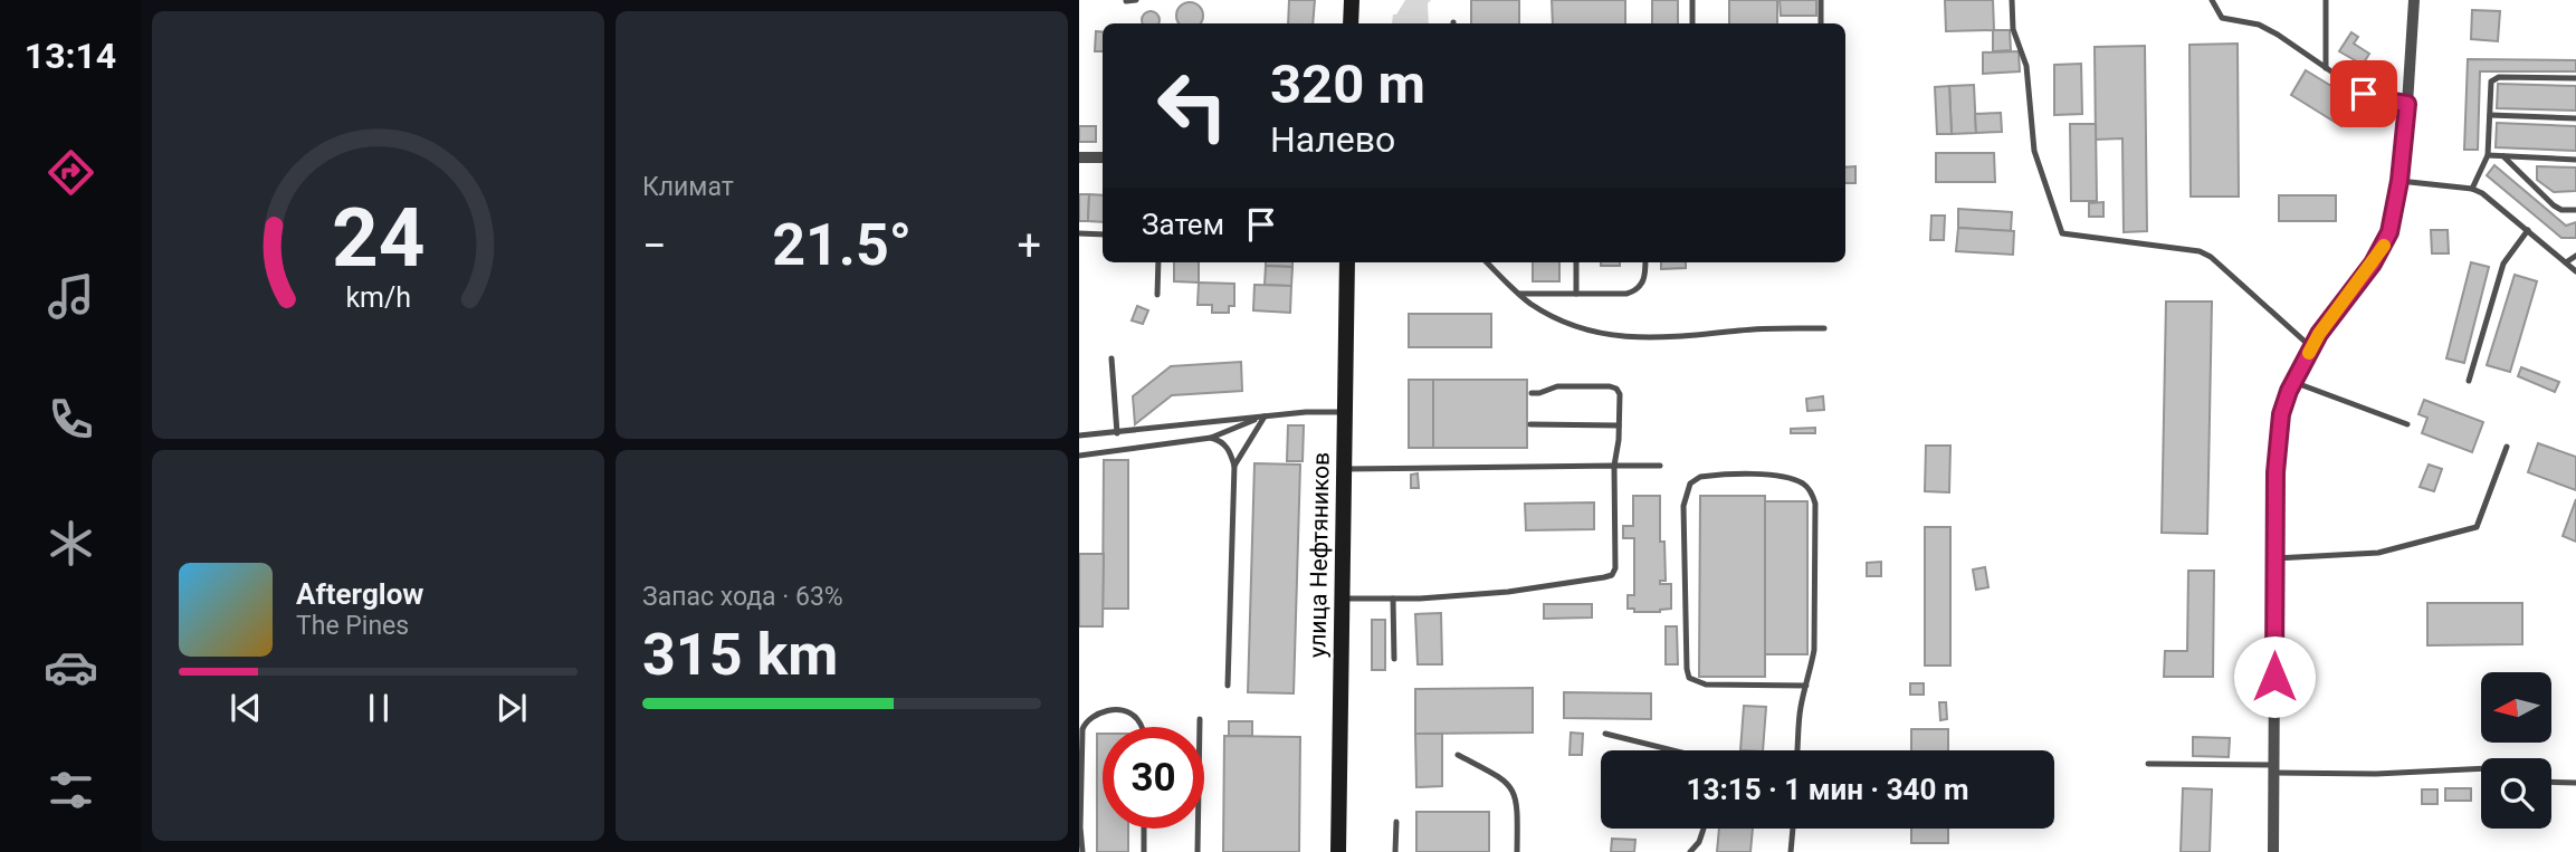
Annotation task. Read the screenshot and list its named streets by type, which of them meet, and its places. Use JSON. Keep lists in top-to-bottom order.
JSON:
{
  "streets": {
    "street": ["улица Нефтяников"]
  },
  "north": "left",
  "page": {
    "tabs": "13:14",
    "tile": [
      "Климат",
      ["Запас хода · 63%", "315 km"]
    ],
    "turn": ["320 m", "Налево"],
    "then": "Затем",
    "heat": ["−", "21.5°", "+"],
    "song": ["Afterglow", "The Pines"],
    "limit": "30",
    "trip": "13:15 · 1 мин · 340 m",
    "gauge": ["24", "km/h"]
  }
}
